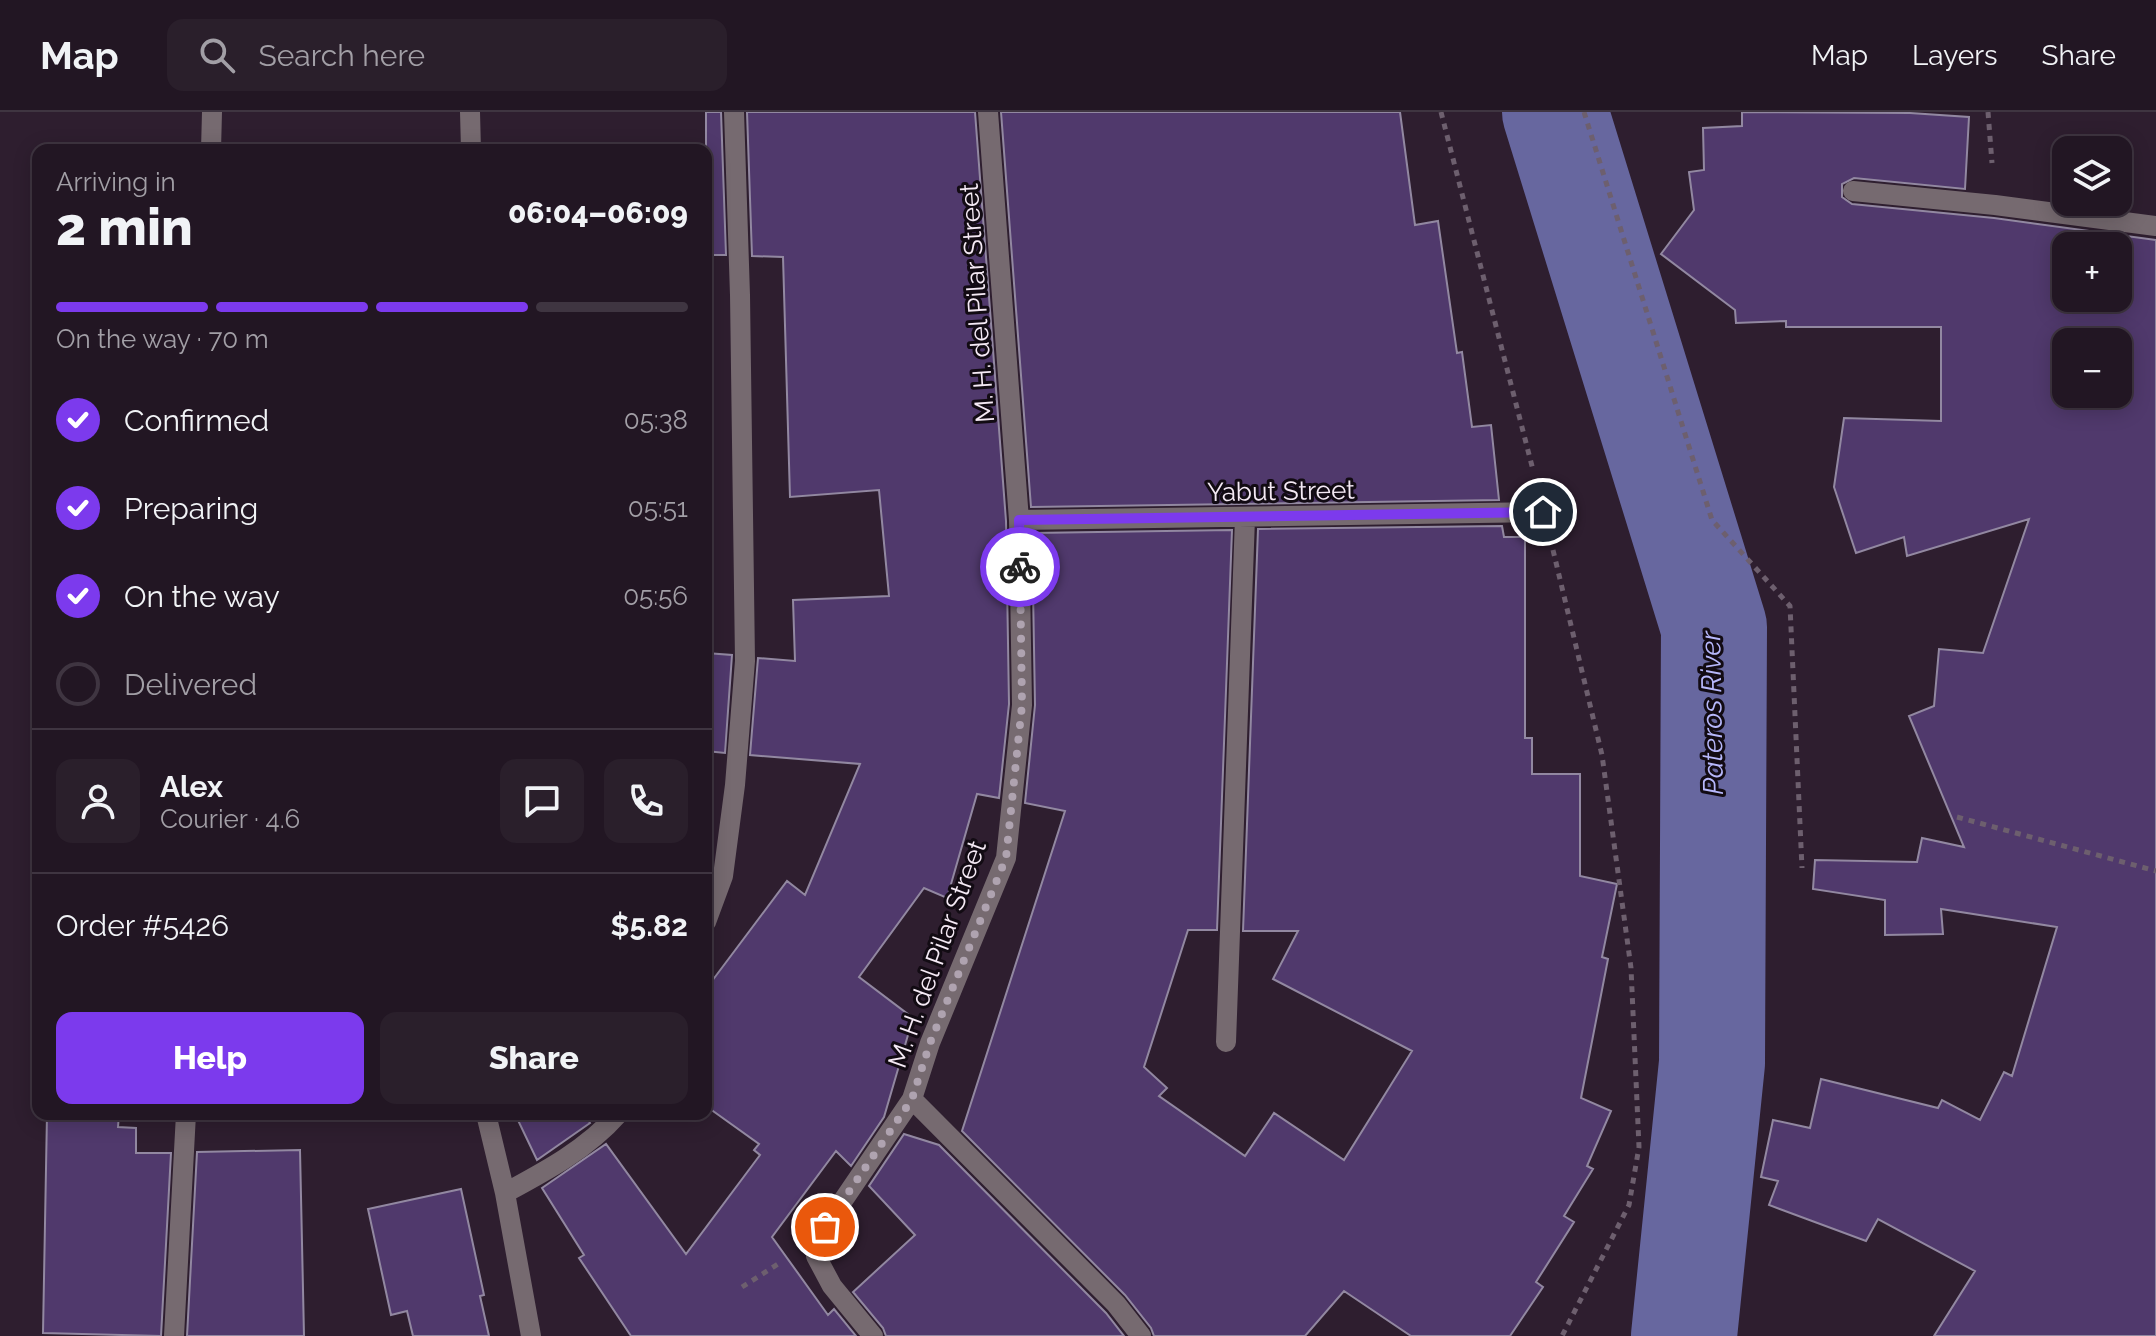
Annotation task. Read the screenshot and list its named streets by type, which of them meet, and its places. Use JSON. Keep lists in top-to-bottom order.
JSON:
{
  "streets": {
    "street": ["M. H. del Pilar Street", "Yabut Street"]
  },
  "crossings": [
    ["M. H. del Pilar Street", "Yabut Street"]
  ],
  "water": ["Pateros River"],
  "page": {
    "header": "Map",
    "search": "Search here",
    "nav": ["Map", "Layers", "Share"],
    "map_buttons": ["+", "−"],
    "heading": ["2 min", "Arriving in", "06:04–06:09"],
    "panel": [
      "Alex",
      "Courier · 4.6",
      "Order #5426",
      "$5.82"
    ],
    "bar": "On the way · 70 m",
    "list": [
      ["Confirmed", "05:38"],
      ["Preparing", "05:51"],
      ["On the way", "05:56"],
      "Delivered"
    ],
    "buttons": ["Help", "Share"]
  }
}
